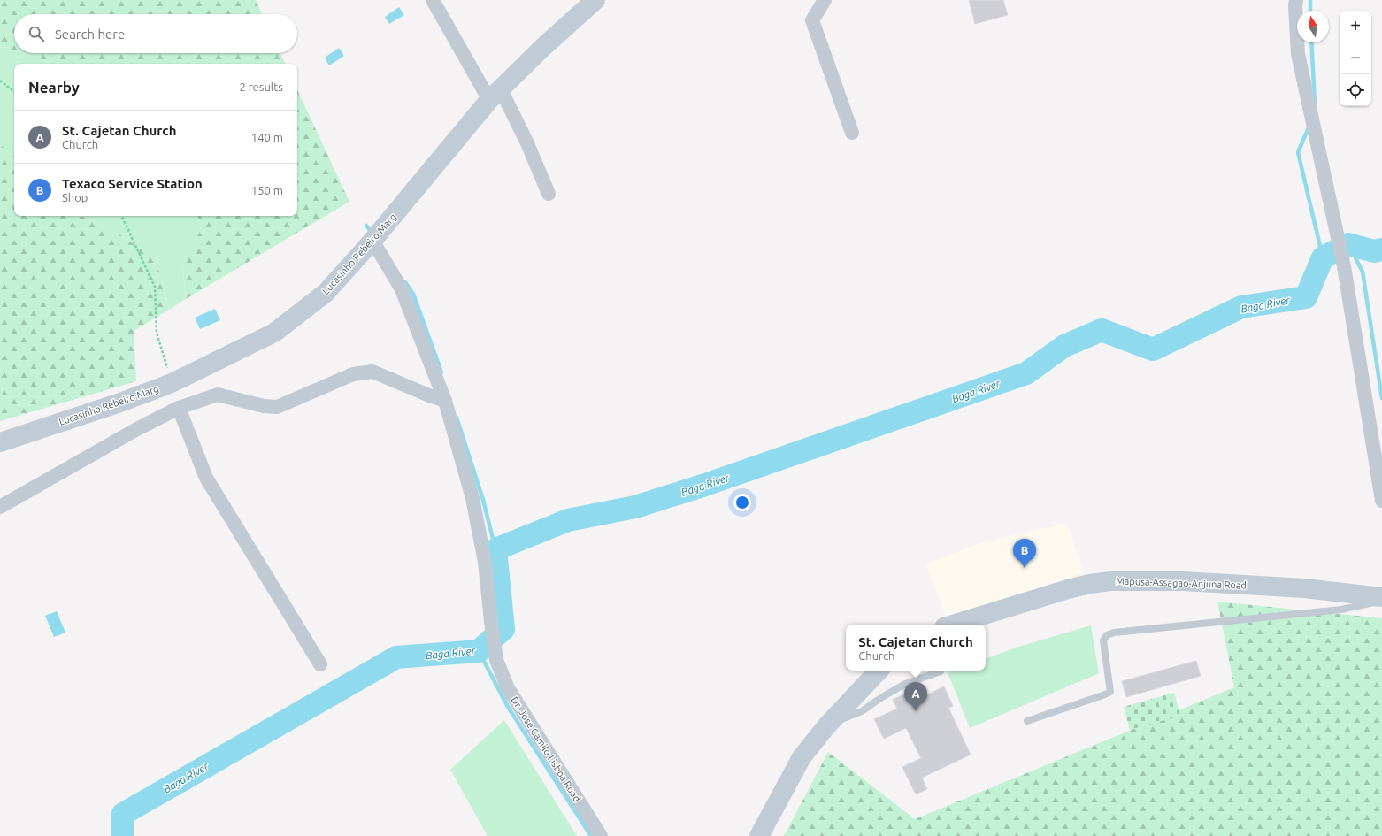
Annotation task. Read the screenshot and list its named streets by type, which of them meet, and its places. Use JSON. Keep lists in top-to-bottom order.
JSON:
{
  "streets": {
    "street": ["Lucasinho Rebeiro Marg", "Mapusa-Assagao-Anjuna Road", "Dr. Jose Camilo Lisboa Road"]
  },
  "crossings": [
    ["Lucasinho Rebeiro Marg", "Dr. Jose Camilo Lisboa Road"]
  ],
  "water": ["Baga River"],
  "north": "top",
  "page": {
    "map_buttons": ["+", "−"],
    "search": "Search here",
    "heading": ["Nearby", "2 results"],
    "list": [
      {
        "mark": "A",
        "name": "St. Cajetan Church",
        "note": "Church",
        "value": "140 m"
      },
      {
        "mark": "B",
        "name": "Texaco Service Station",
        "note": "Shop",
        "value": "150 m"
      }
    ],
    "pins": ["B", "A"],
    "popup": ["St. Cajetan Church", "Church"]
  }
}
